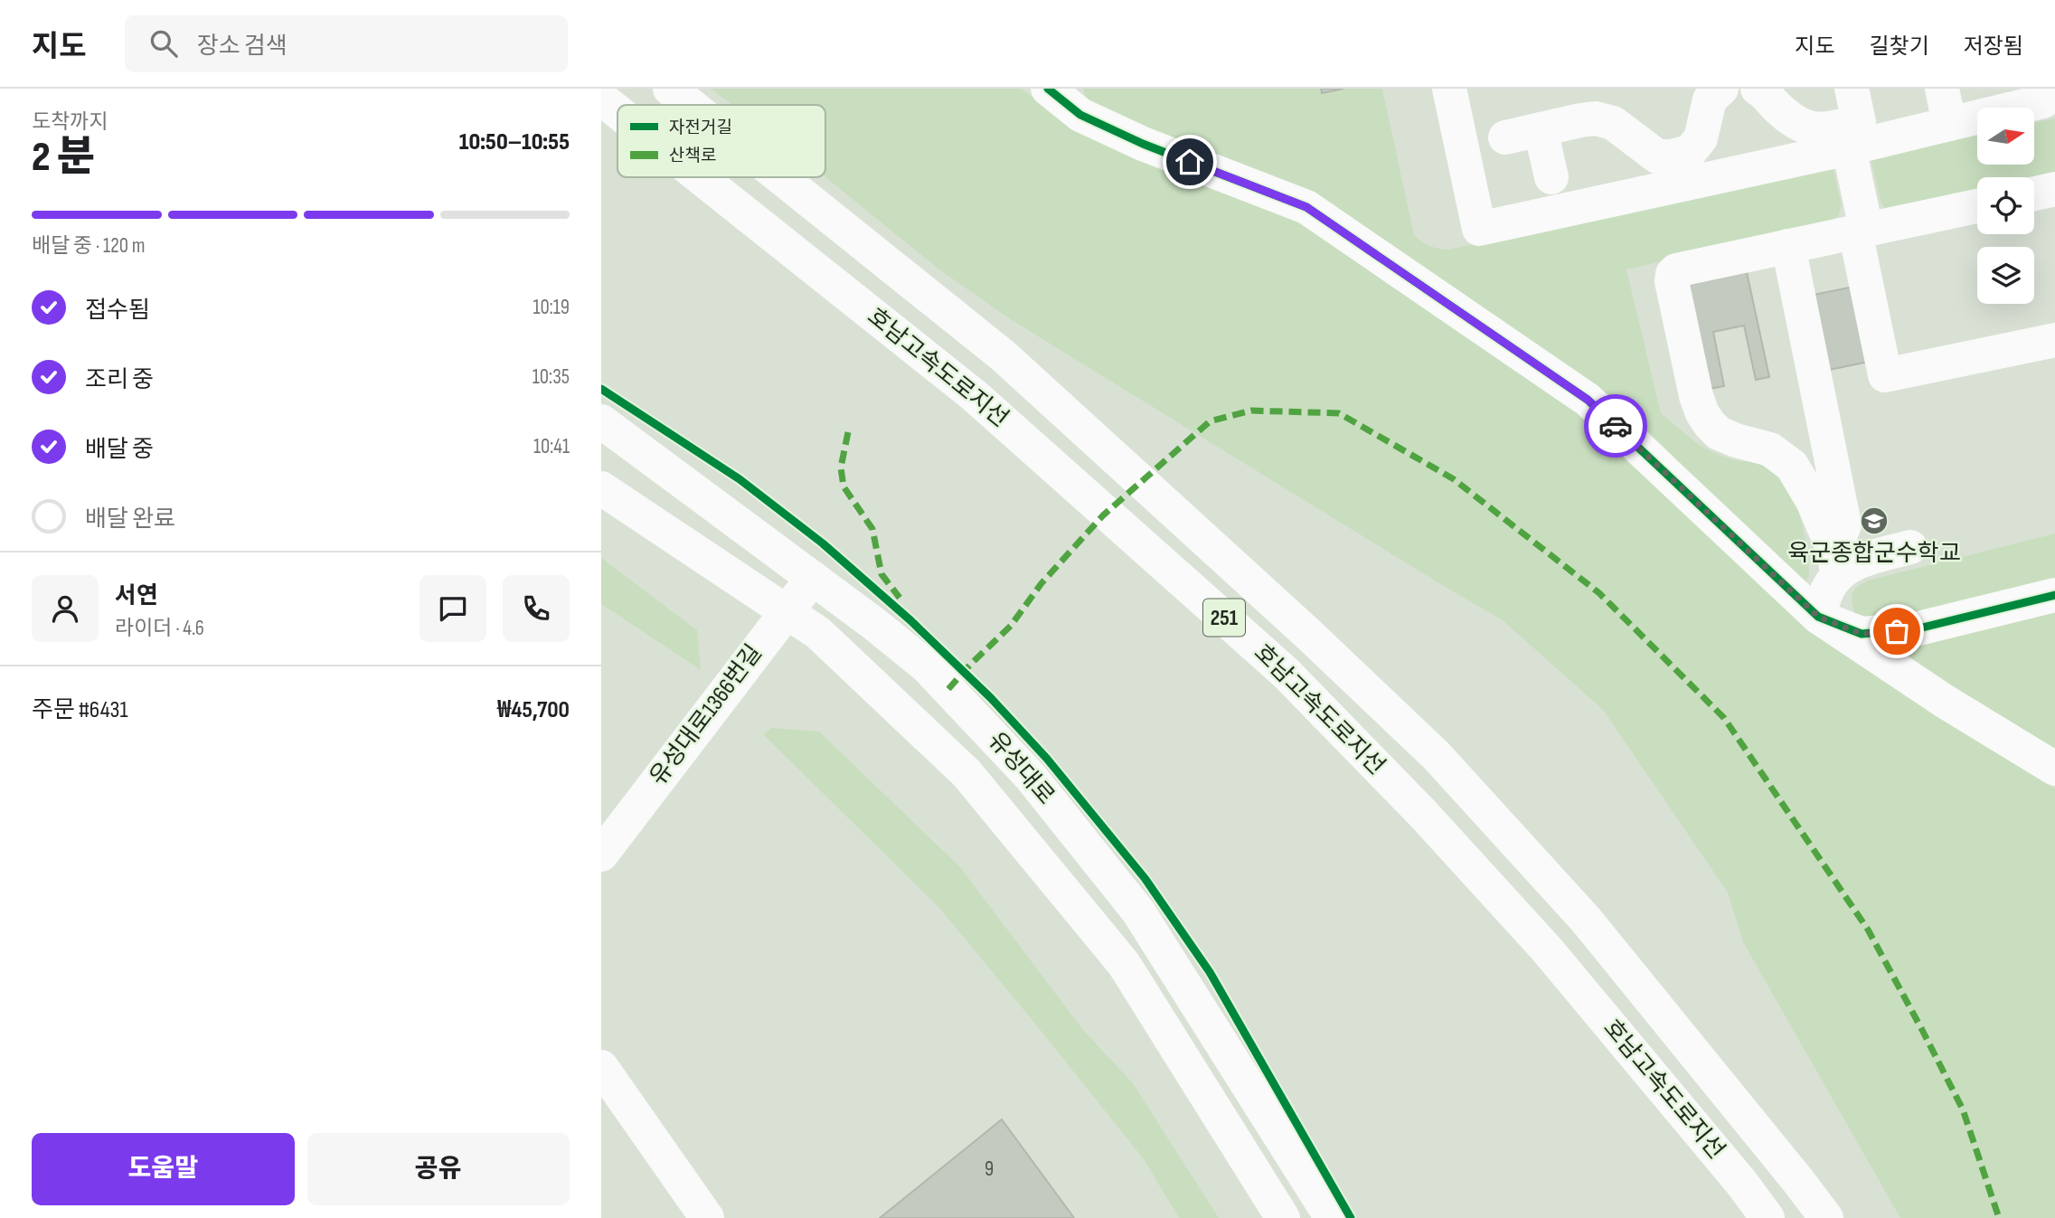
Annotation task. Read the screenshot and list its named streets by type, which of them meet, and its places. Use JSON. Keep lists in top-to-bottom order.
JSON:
{
  "streets": {
    "main road": [
      "호남고속도로지선",
      "251",
      "유성대로1366번길",
      "유성대로"
    ]
  },
  "crossings": [
    ["유성대로1366번길", "유성대로"]
  ],
  "places": {
    "school or university": ["육군종합군수학교"]
  },
  "house_numbers": ["9"],
  "legend": ["자전거길", "산책로"],
  "north": "right",
  "page": {
    "header": "지도",
    "search": "장소 검색",
    "nav": ["지도", "길찾기", "저장됨"],
    "heading": ["2 분", "도착까지", "10:50–10:55"],
    "panel": [
      "서연",
      "라이더 · 4.6",
      "주문 #6431",
      "₩45,700"
    ],
    "bar": "배달 중 · 120 m",
    "list": [
      ["접수됨", "10:19"],
      ["조리 중", "10:35"],
      ["배달 중", "10:41"],
      "배달 완료"
    ],
    "buttons": ["도움말", "공유"]
  }
}
